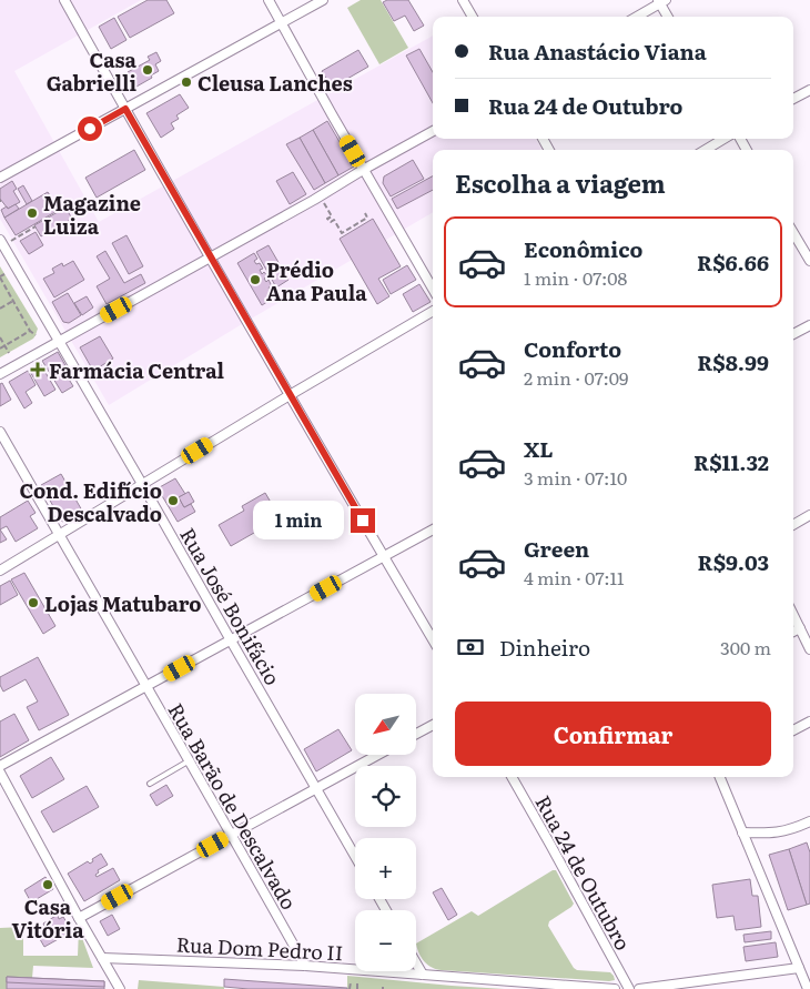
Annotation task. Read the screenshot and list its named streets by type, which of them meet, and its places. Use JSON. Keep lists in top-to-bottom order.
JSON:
{
  "streets": {
    "street": [
      "Rua José Bonifácio",
      "Rua Barão de Descalvado",
      "Rua 24 de Outubro",
      "Rua Dom Pedro II"
    ]
  },
  "crossings": [
    ["Rua Barão de Descalvado", "Rua Dom Pedro II"]
  ],
  "places": {
    "other": [
      "Casa Gabrielli",
      "Cleusa Lanches",
      "Magazine Luiza",
      "Prédio Ana Paula",
      "Cond. Edifício Descalvado",
      "Lojas Matubaro",
      "Casa Vitória"
    ],
    "health": ["Farmácia Central"]
  },
  "north": "bottom left",
  "page": {
    "banner": ["Rua Anastácio Viana", "Rua 24 de Outubro"],
    "heading": "Escolha a viagem",
    "list": [
      {
        "name": "Econômico",
        "note": "1 min · 07:08",
        "value": "R$6.66"
      },
      {
        "name": "Conforto",
        "note": "2 min · 07:09",
        "value": "R$8.99"
      },
      {
        "name": "XL",
        "note": "3 min · 07:10",
        "value": "R$11.32"
      },
      {
        "name": "Green",
        "note": "4 min · 07:11",
        "value": "R$9.03"
      }
    ],
    "bubble": "1 min",
    "pay": ["Dinheiro", "300 m"],
    "buttons": "Confirmar",
    "map_buttons": ["+", "−"]
  }
}
